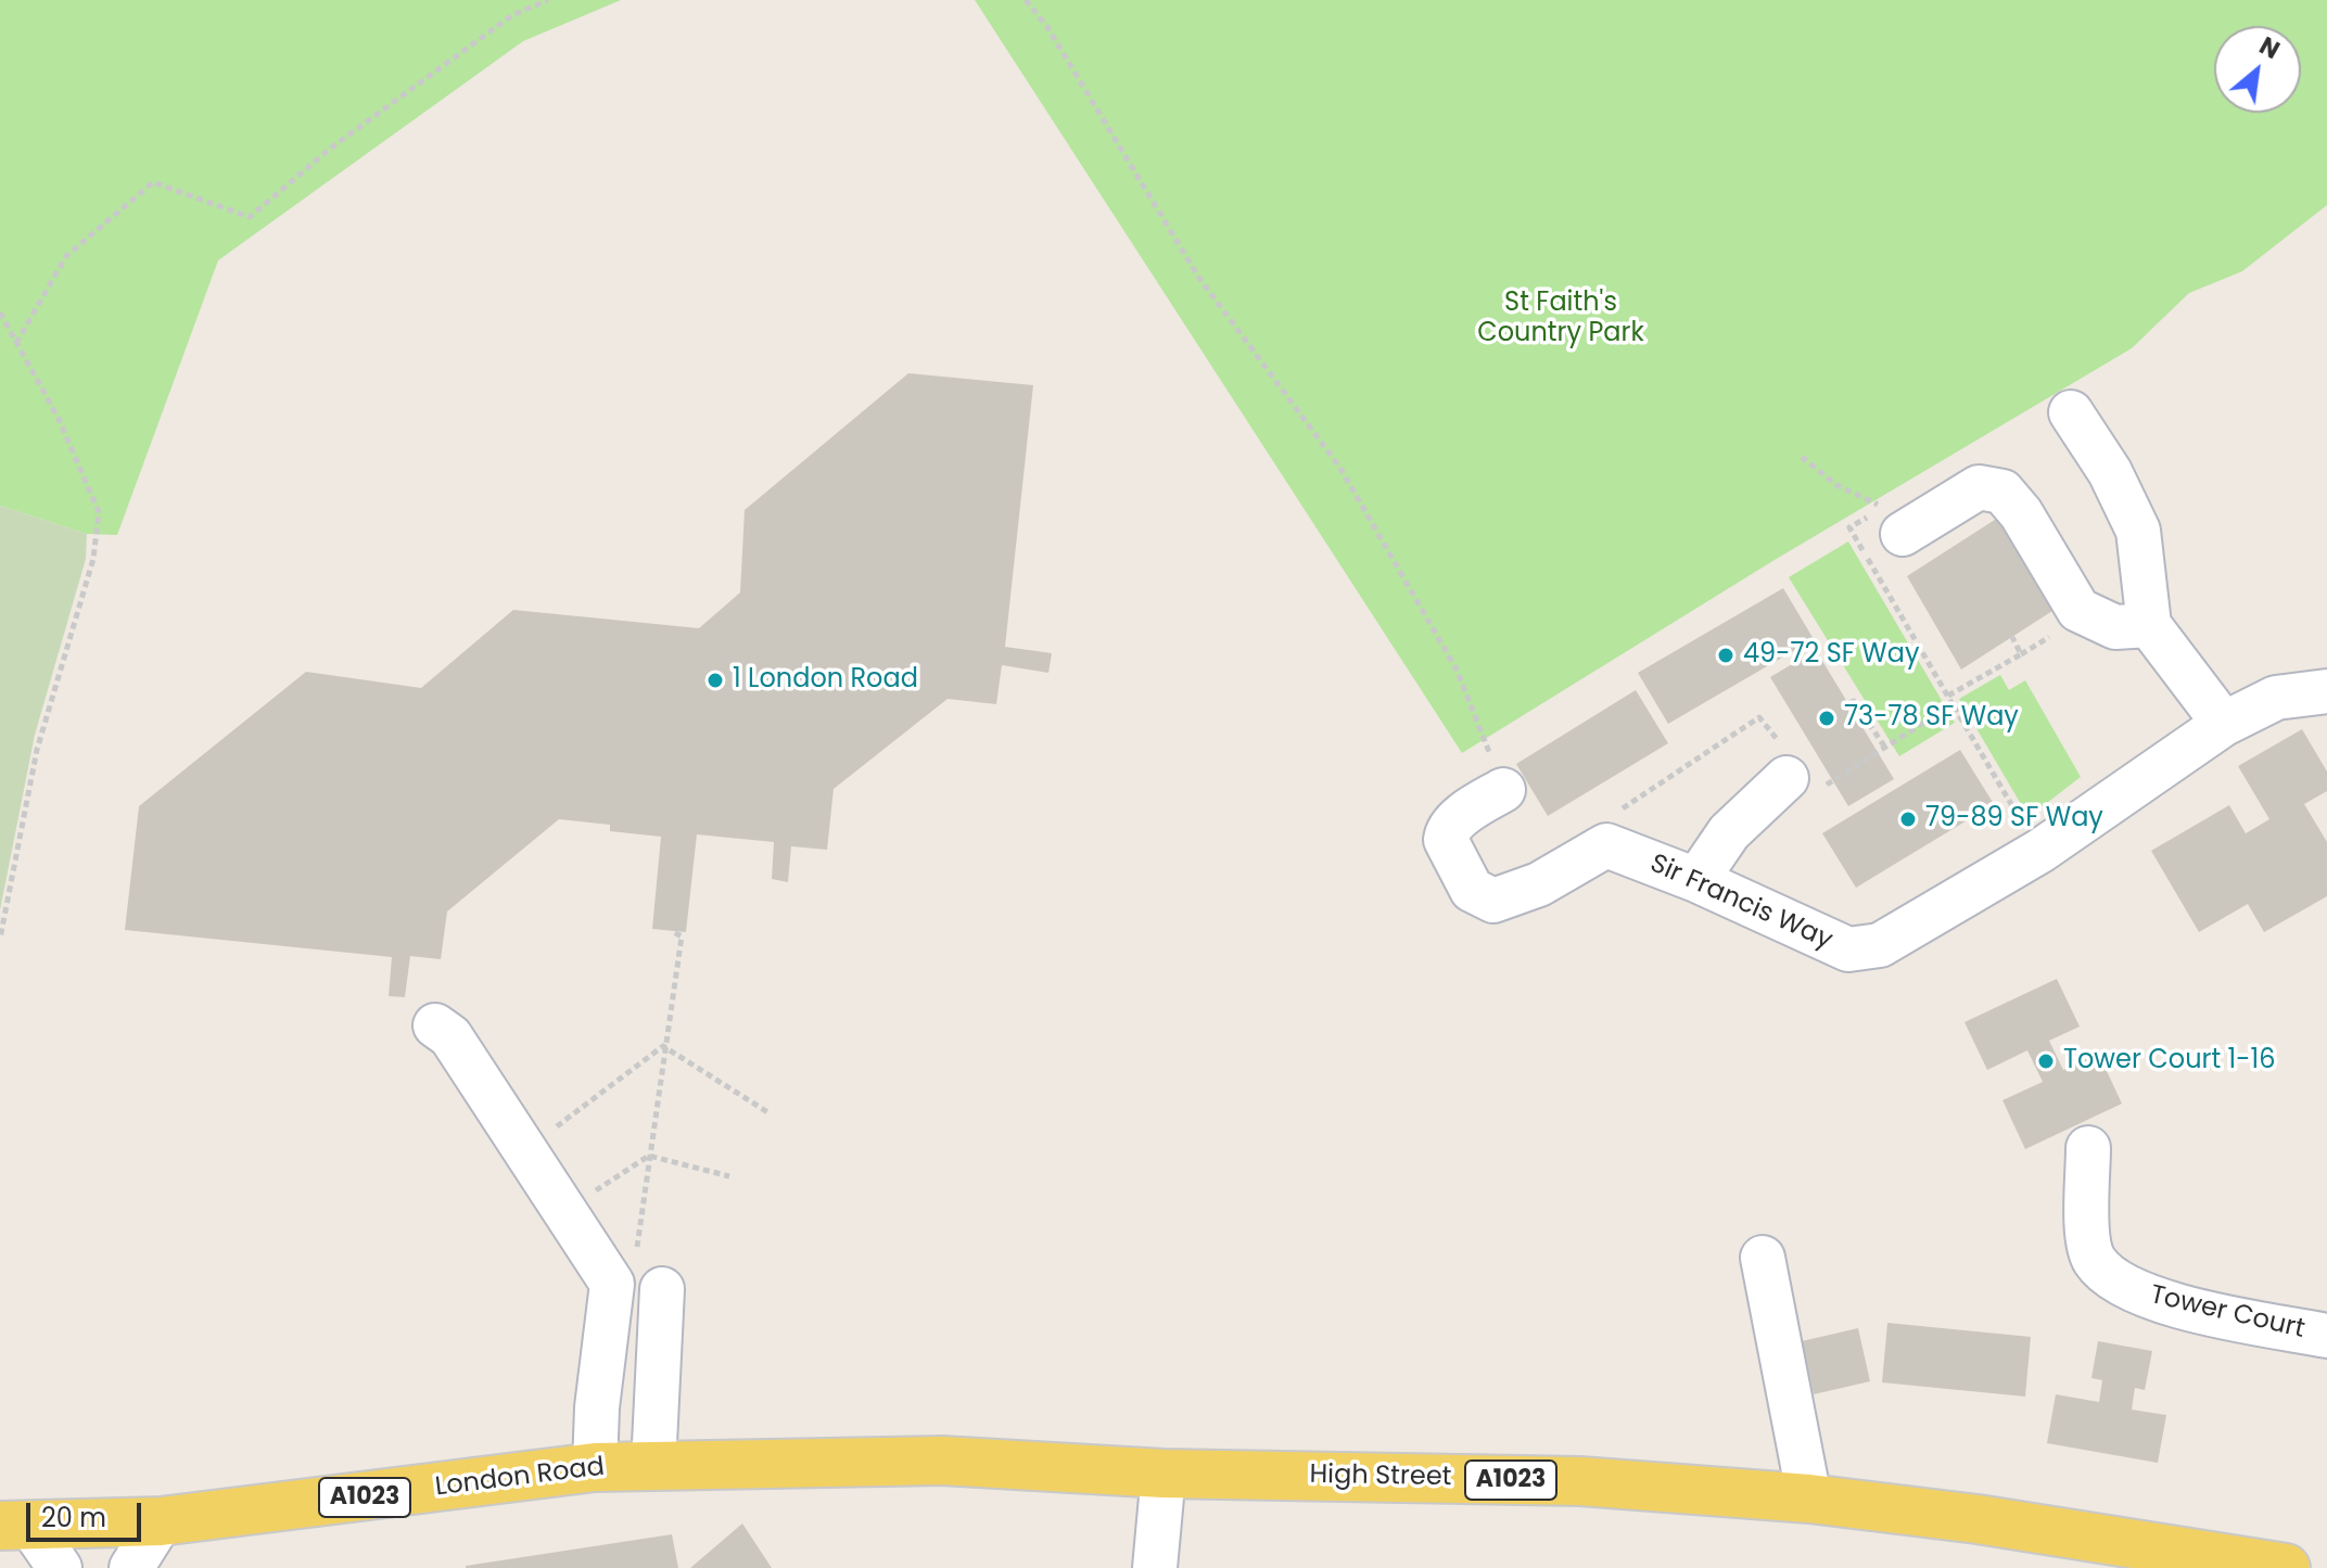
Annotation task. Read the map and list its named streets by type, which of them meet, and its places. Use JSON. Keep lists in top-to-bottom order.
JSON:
{
  "streets": {
    "main road": ["High Street", "London Road", "A1023"],
    "street": ["Sir Francis Way", "Tower Court"]
  },
  "crossings": [
    ["High Street", "London Road"]
  ],
  "parks": ["St Faith's Country Park"],
  "places": [
    "49-72 SF Way",
    "1 London Road",
    "73-78 SF Way",
    "79-89 SF Way",
    "Tower Court 1-16"
  ],
  "scale_bar": "20 m",
  "north": "top right"
}
